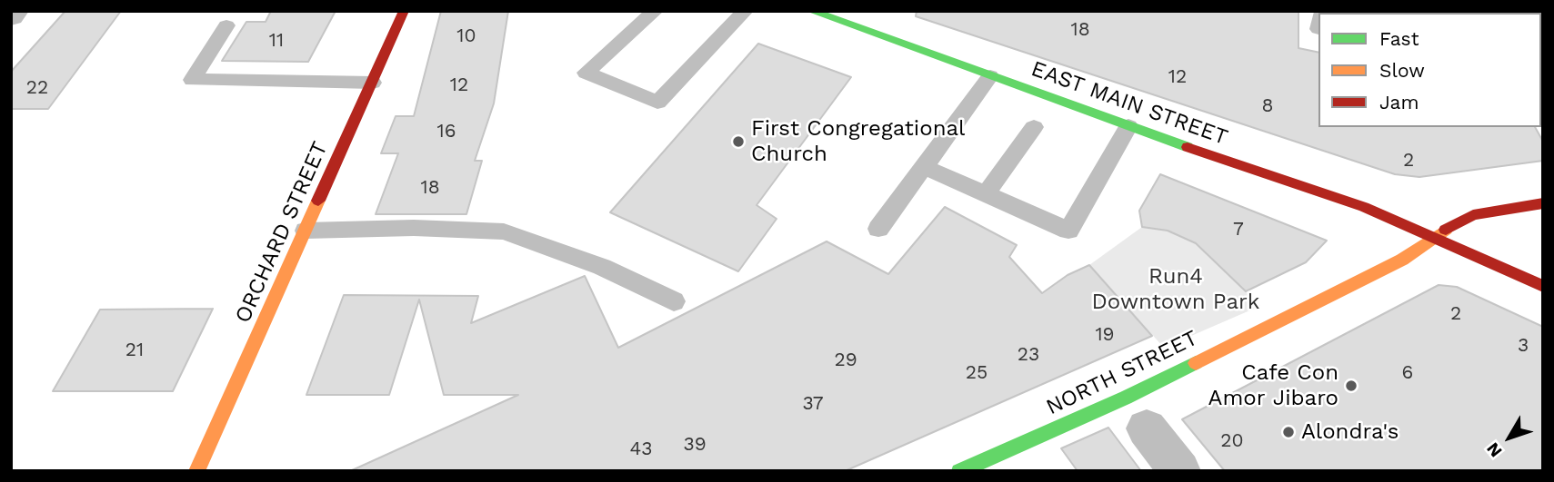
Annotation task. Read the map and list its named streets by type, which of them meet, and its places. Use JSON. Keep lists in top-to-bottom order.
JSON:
{
  "streets": {
    "main road": ["EAST MAIN STREET", "ORCHARD STREET", "NORTH STREET"]
  },
  "crossings": [
    ["EAST MAIN STREET", "NORTH STREET"]
  ],
  "parks": ["Run4 Downtown Park"],
  "places": ["First Congregational Church", "Cafe Con Amor Jibaro", "Alondra's"],
  "house_numbers": [
    "18",
    "10",
    "11",
    "12",
    "12",
    "22",
    "8",
    "16",
    "2",
    "18",
    "7",
    "2",
    "19",
    "3",
    "21",
    "23",
    "29",
    "25",
    "6",
    "37",
    "20",
    "39",
    "43"
  ],
  "legend": ["Fast", "Slow", "Jam"],
  "north": "bottom left"
}
